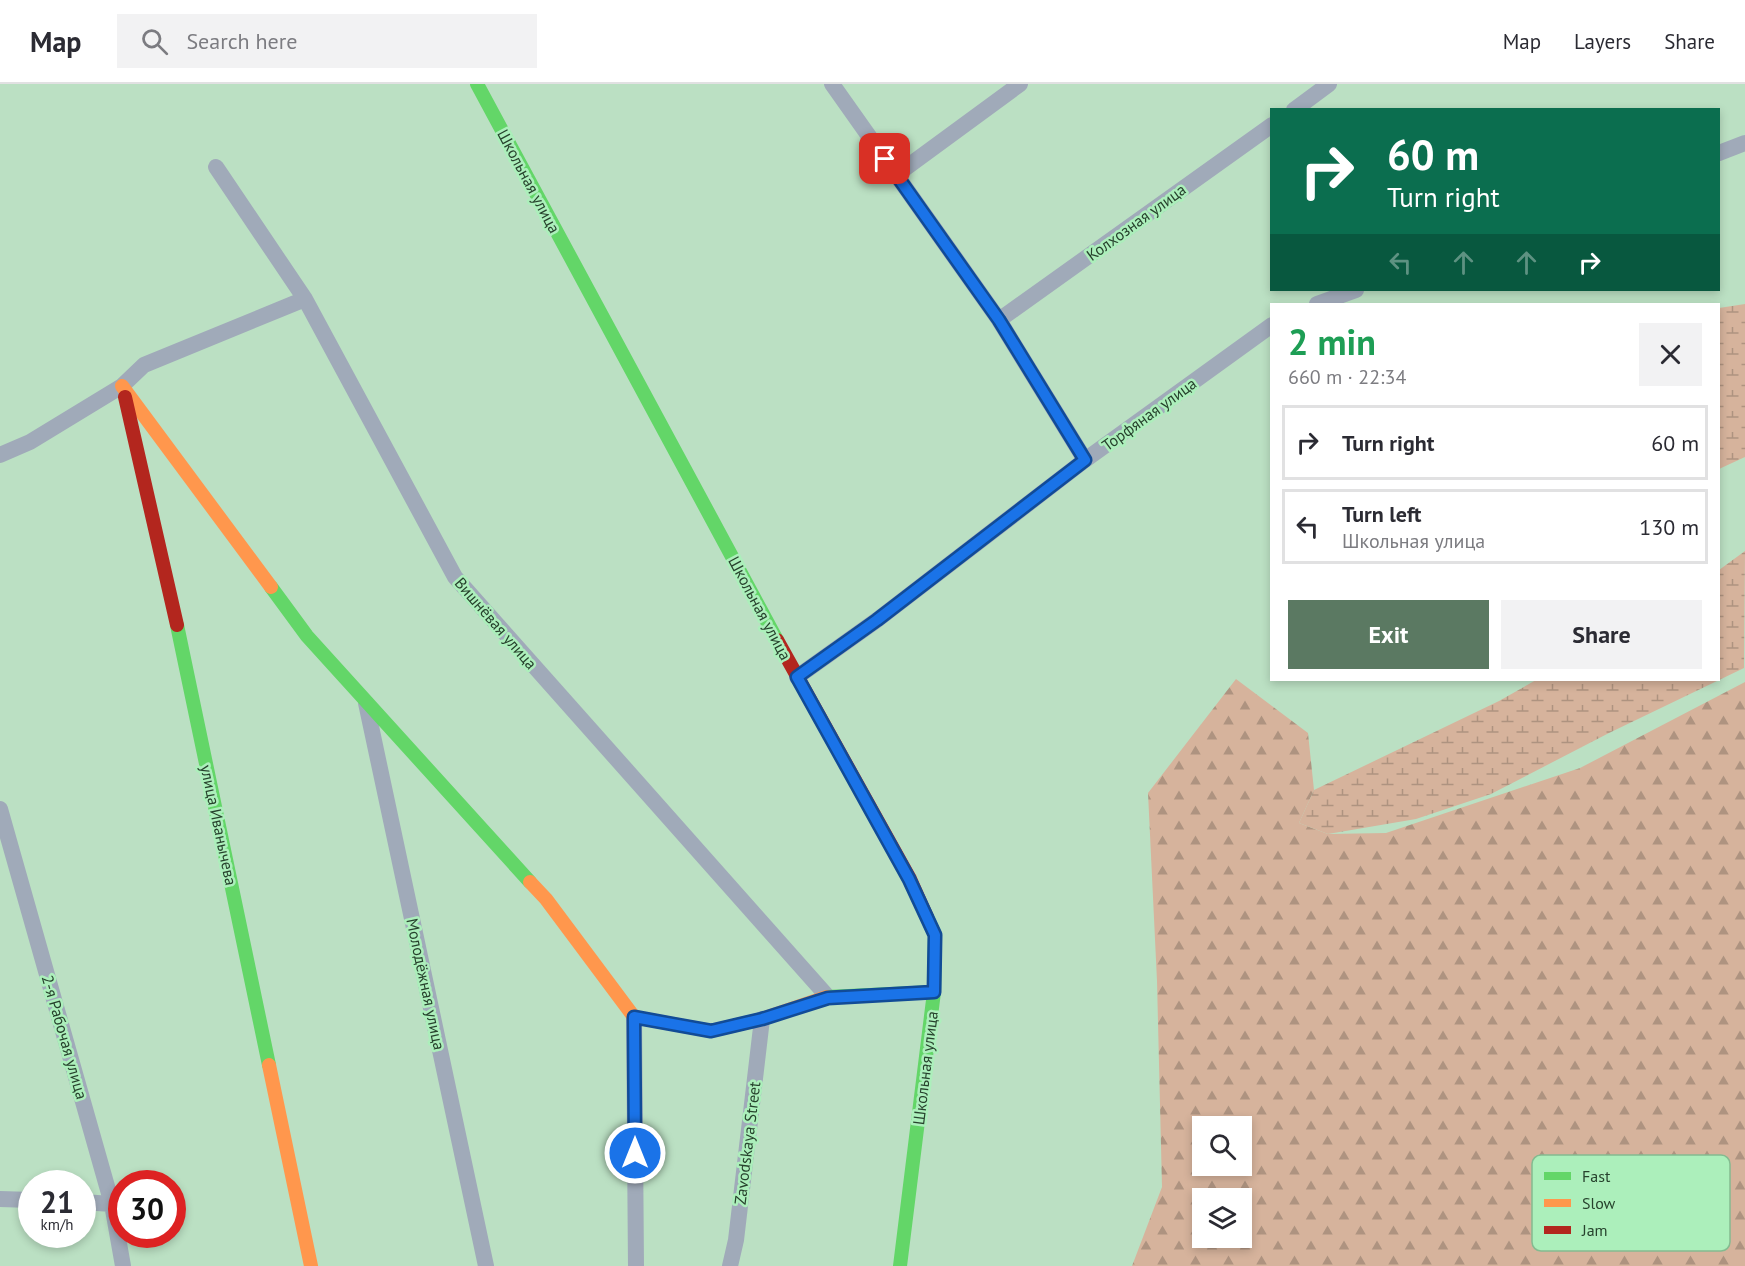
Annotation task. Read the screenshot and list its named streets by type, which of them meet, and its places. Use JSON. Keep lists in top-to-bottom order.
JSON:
{
  "streets": {
    "street": [
      "Школьная улица",
      "Колхозная улица",
      "Торфяная улица",
      "Вишнёвая улица",
      "улица Иванычева",
      "Молодёжная улица",
      "2-я Рабочая улица",
      "Zavodskaya Street"
    ]
  },
  "crossings": [
    ["Школьная улица", "Торфяная улица"]
  ],
  "legend": ["Fast", "Slow", "Jam"],
  "page": {
    "header": "Map",
    "search": "Search here",
    "nav": ["Map", "Layers", "Share"],
    "turn": ["60 m", "Turn right"],
    "heading": ["2 min", "660 m · 22:34"],
    "list": [
      {
        "name": "Turn right",
        "value": "60 m"
      },
      {
        "name": "Turn left",
        "note": "Школьная улица",
        "value": "130 m"
      }
    ],
    "buttons": ["Exit", "Share"],
    "speed": "21 km/h",
    "limit": "30"
  }
}
